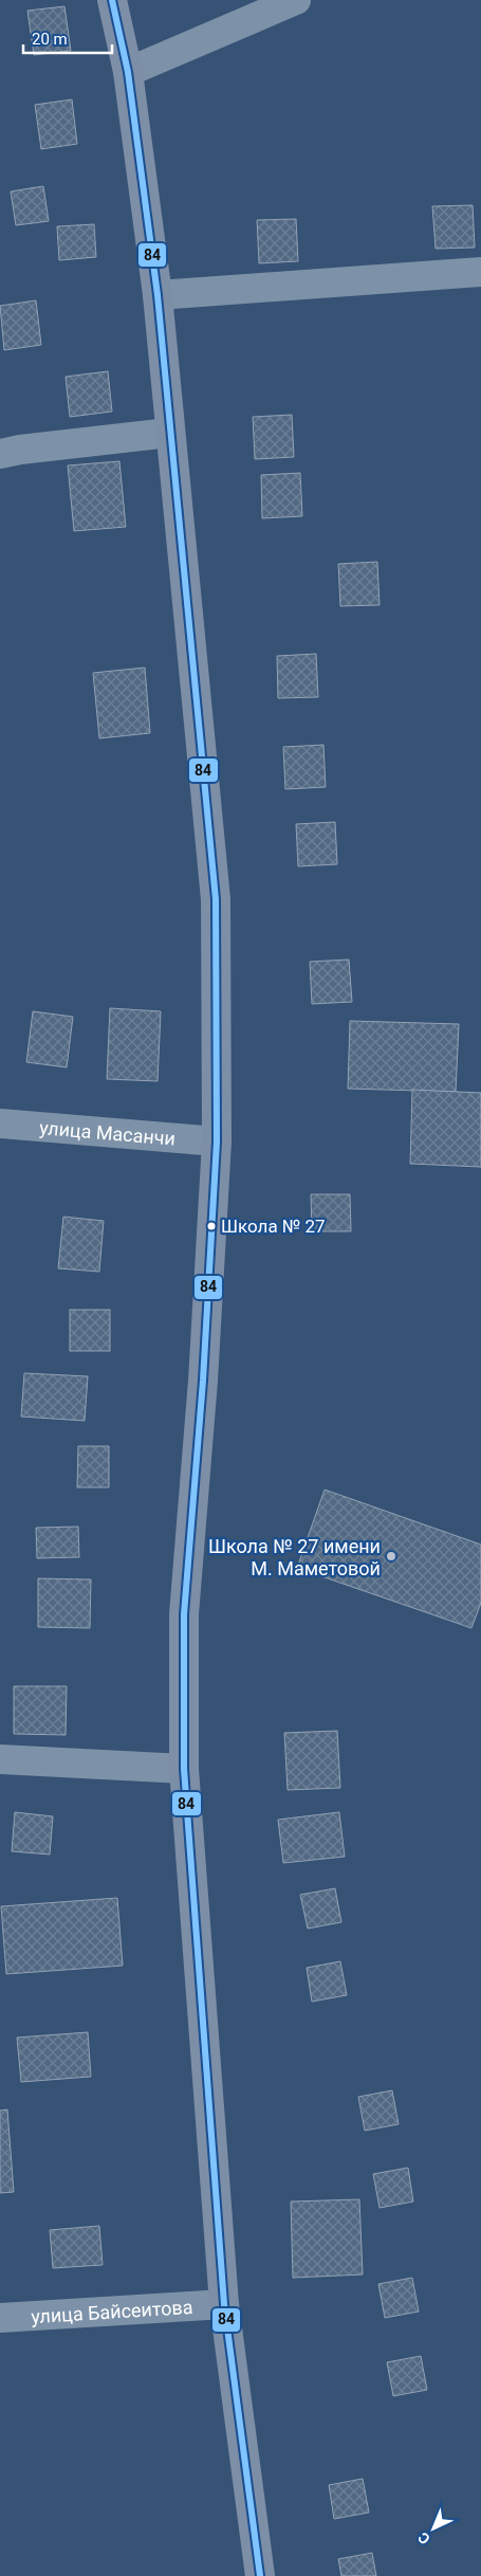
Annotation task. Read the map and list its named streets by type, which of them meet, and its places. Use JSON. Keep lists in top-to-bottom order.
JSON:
{
  "streets": {
    "street": ["улица Масанчи", "улица Байсеитова"]
  },
  "places": ["Школа № 27", "Школа № 27 имени М. Маметовой"],
  "lines": ["transit line 84"],
  "scale_bar": "20 m",
  "north": "bottom left"
}
